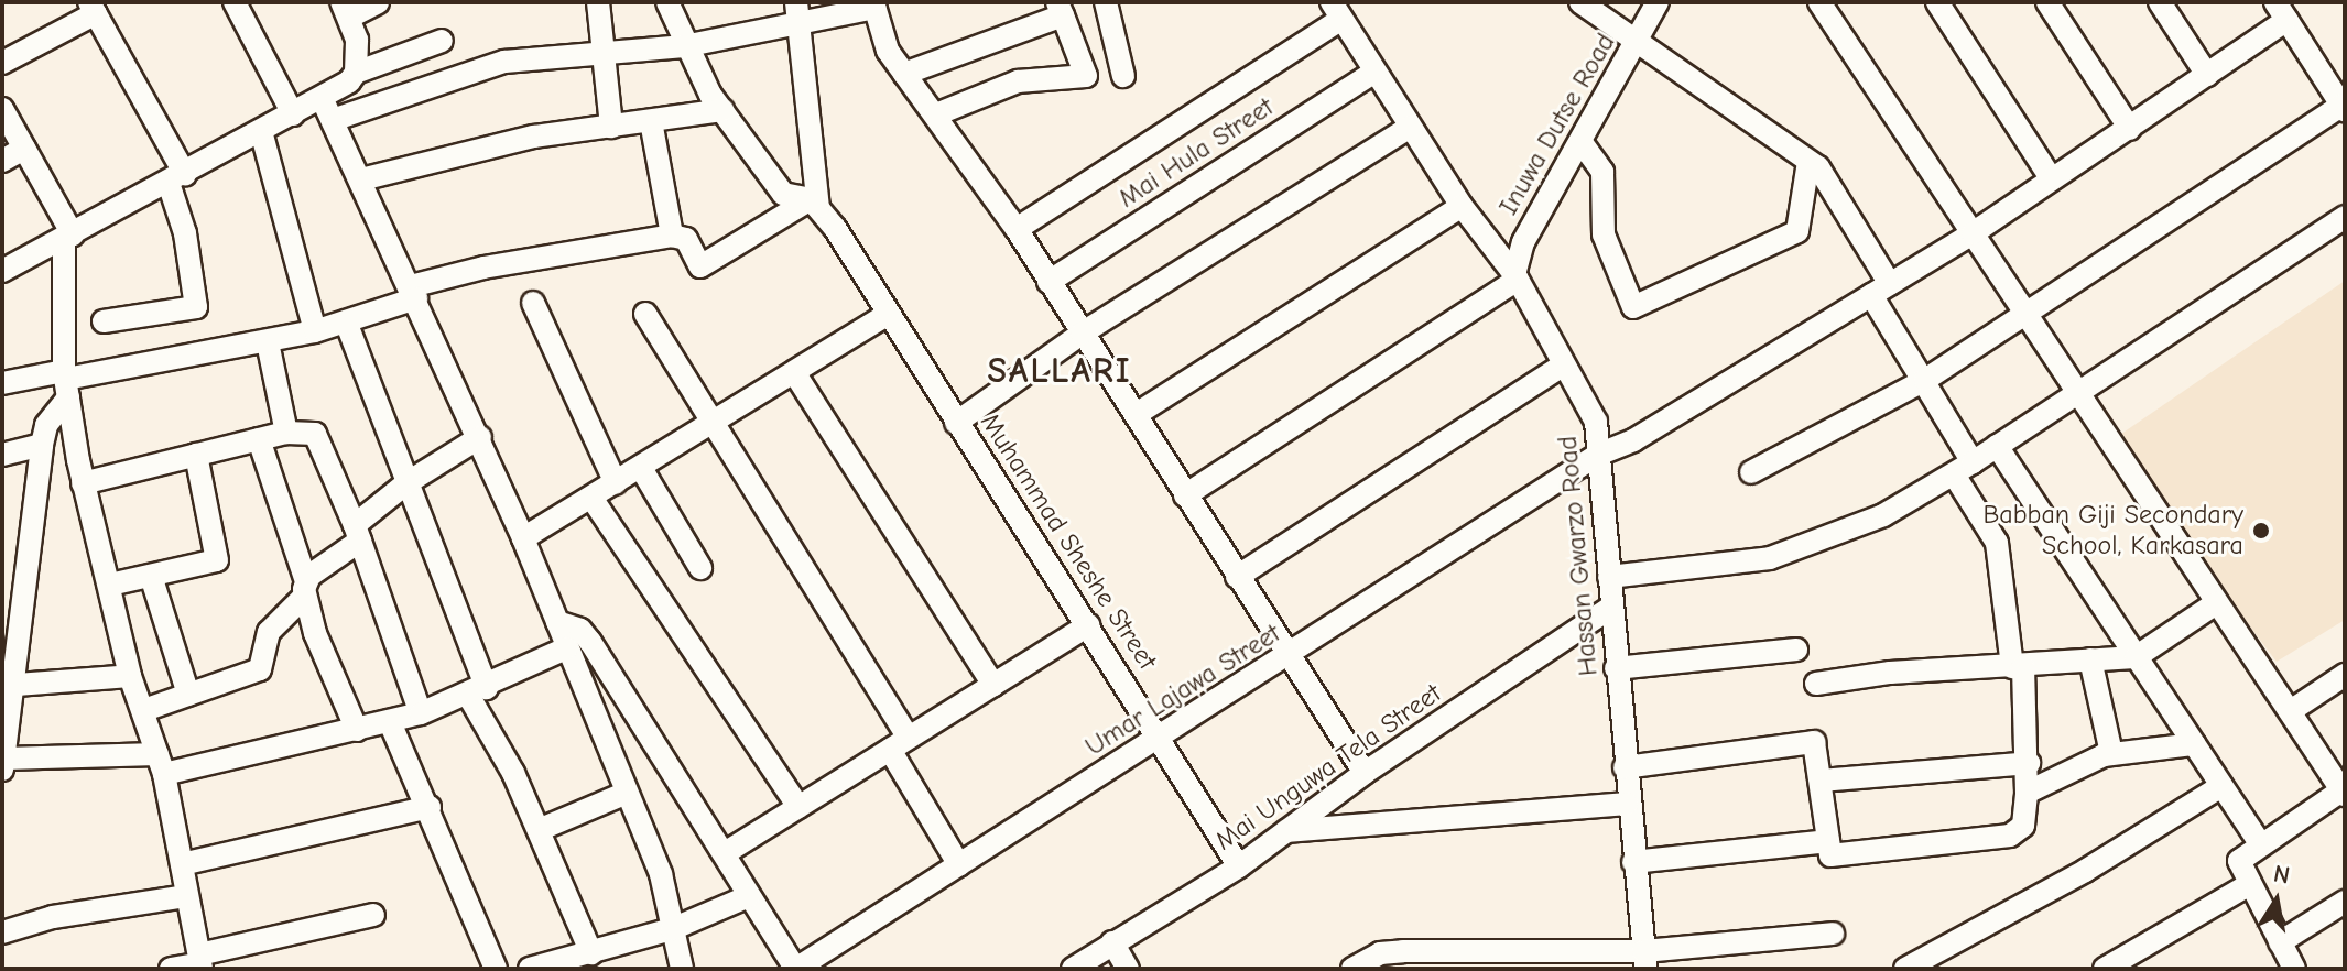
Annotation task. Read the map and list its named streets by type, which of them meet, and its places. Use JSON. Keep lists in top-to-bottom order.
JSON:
{
  "streets": {
    "street": [
      "Inuwa Dutse Road",
      "Mai Hula Street",
      "Muhammad Sheshe Street",
      "Hassan Gwarzo Road",
      "Umar Lajawa Street",
      "Mai Unguwa Tela Street"
    ]
  },
  "crossings": [
    ["Inuwa Dutse Road", "Hassan Gwarzo Road"],
    ["Mai Hula Street", "Hassan Gwarzo Road"],
    ["Muhammad Sheshe Street", "Umar Lajawa Street"],
    ["Muhammad Sheshe Street", "Mai Unguwa Tela Street"],
    ["Hassan Gwarzo Road", "Umar Lajawa Street"],
    ["Hassan Gwarzo Road", "Mai Unguwa Tela Street"]
  ],
  "districts": ["SALLARI"],
  "places": ["Babban Giji Secondary School, Karkasara"],
  "north": "top"
}
